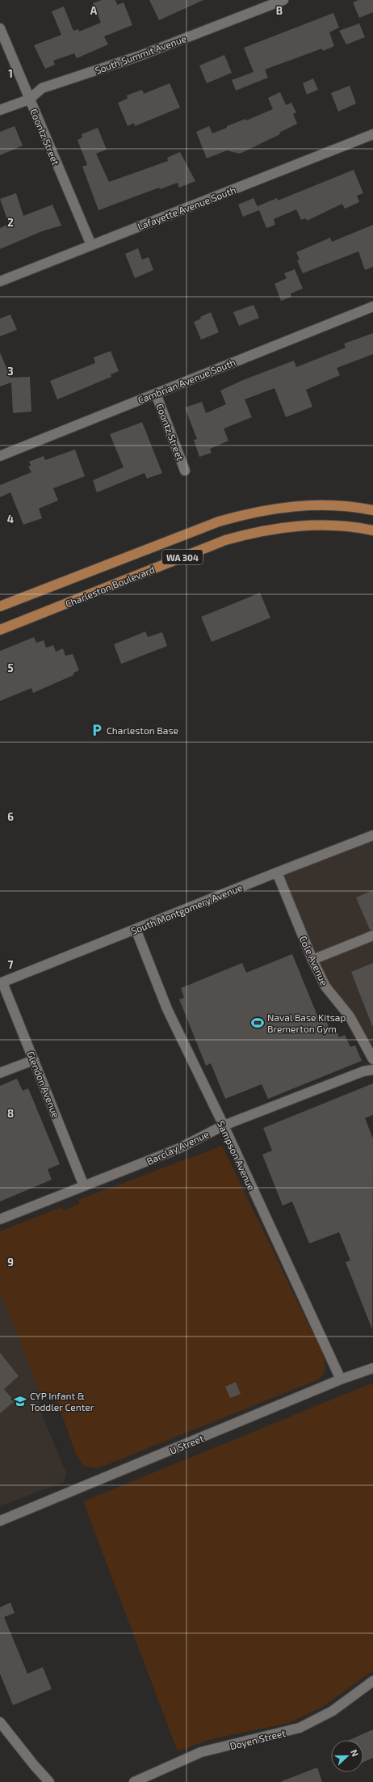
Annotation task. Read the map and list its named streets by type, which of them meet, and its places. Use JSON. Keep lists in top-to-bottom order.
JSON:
{
  "streets": {
    "highway": ["WA 304", "Charleston Boulevard"],
    "street": [
      "South Summit Avenue",
      "Coontz Street",
      "Lafayette Avenue South",
      "Cambrian Avenue South",
      "South Montgomery Avenue",
      "Cole Avenue",
      "Glendon Avenue",
      "Barclay Avenue",
      "Sampson Avenue",
      "U Street",
      "Doyen Street"
    ]
  },
  "crossings": [
    ["South Summit Avenue", "Coontz Street"],
    ["Coontz Street", "Lafayette Avenue South"],
    ["Coontz Street", "Cambrian Avenue South"],
    ["South Montgomery Avenue", "Cole Avenue"],
    ["South Montgomery Avenue", "Glendon Avenue"],
    ["South Montgomery Avenue", "Sampson Avenue"],
    ["Glendon Avenue", "Barclay Avenue"],
    ["Barclay Avenue", "Sampson Avenue"],
    ["Sampson Avenue", "U Street"]
  ],
  "places": {
    "parking": ["Charleston Base"],
    "sports": ["Naval Base Kitsap Bremerton Gym"],
    "school or university": ["CYP Infant & Toddler Center"]
  },
  "north": "right",
  "grid": {
    "columns": ["A", "B"],
    "rows": [
      "1",
      "2",
      "3",
      "4",
      "5",
      "6",
      "7",
      "8",
      "9"
    ]
  }
}
